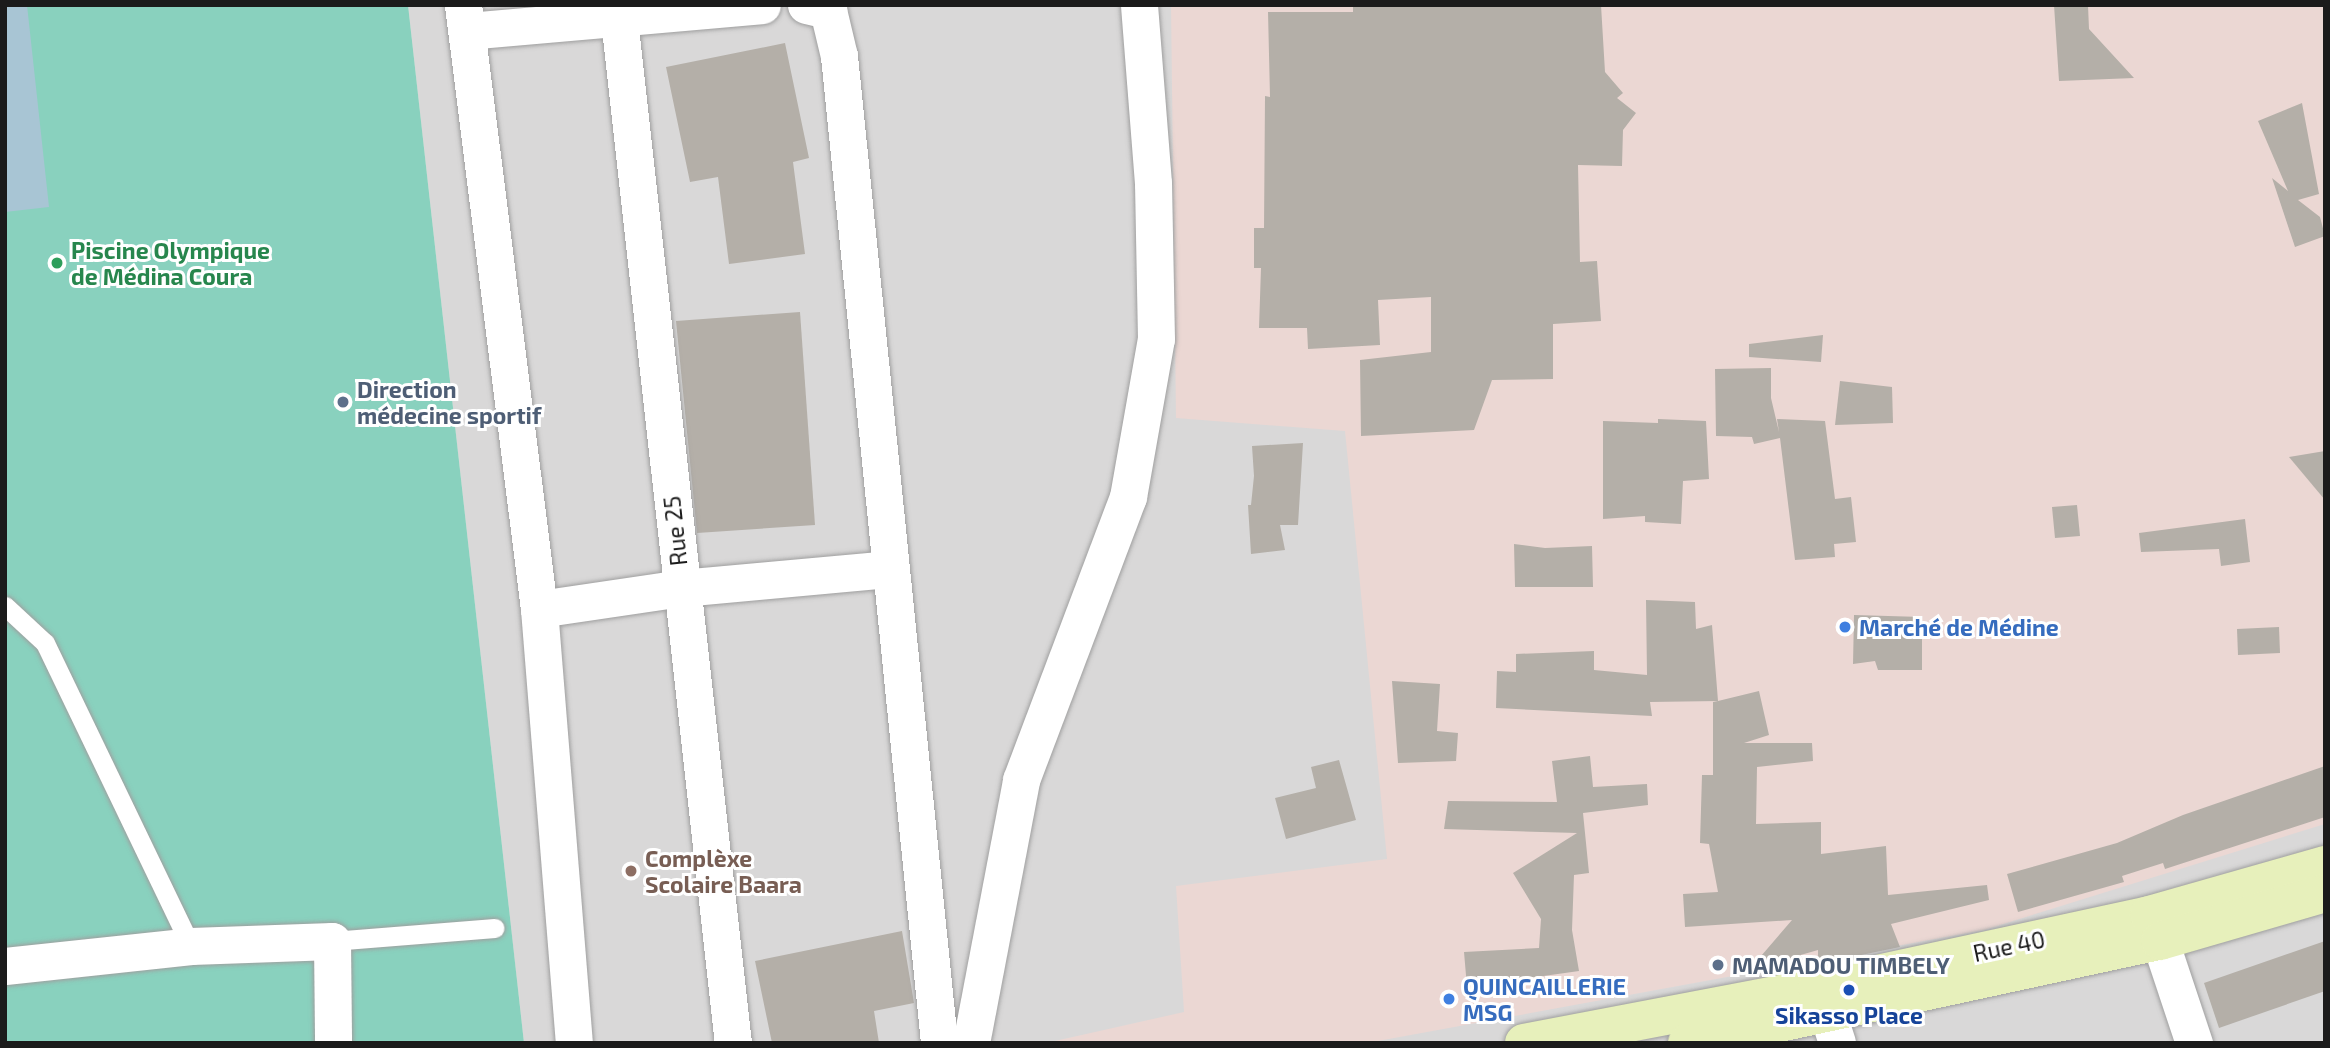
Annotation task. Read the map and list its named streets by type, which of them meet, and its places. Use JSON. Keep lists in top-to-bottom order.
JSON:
{
  "streets": {
    "main road": ["Rue 40"],
    "street": ["Rue 25"]
  },
  "places": [
    "Piscine Olympique de Médina Coura",
    "Direction médecine sportif",
    "Marché de Médine",
    "Complèxe Scolaire Baara",
    "MAMADOU TIMBELY",
    "Sikasso Place",
    "QUINCAILLERIE MSG"
  ]
}
